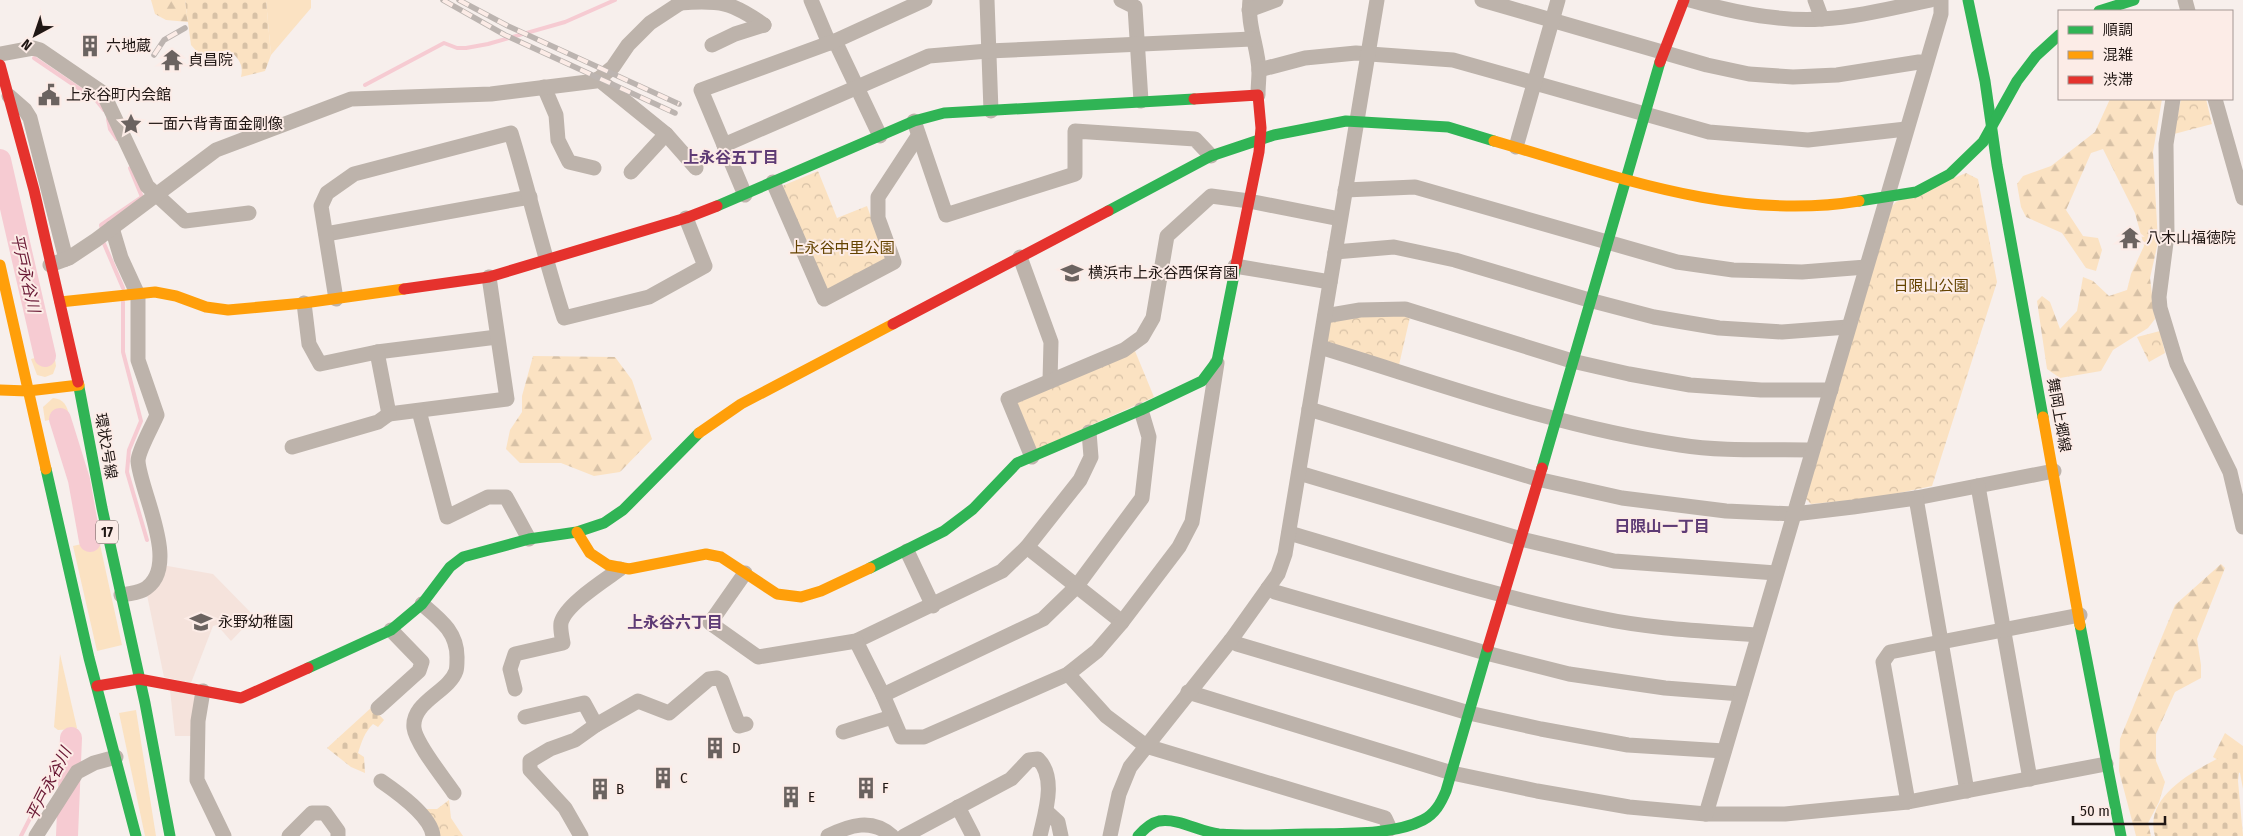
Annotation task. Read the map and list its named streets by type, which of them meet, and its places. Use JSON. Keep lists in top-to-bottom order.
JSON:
{
  "streets": {
    "street": ["舞岡上郷線", "環状2号線", "17"]
  },
  "districts": ["上永谷五丁目", "日限山一丁目", "上永谷六丁目"],
  "water": ["平戸永谷川"],
  "parks": ["上永谷中里公園", "日限山公園"],
  "places": {
    "building": [
      "六地蔵",
      "D",
      "C",
      "F",
      "B",
      "E"
    ],
    "temple": ["貞昌院", "八木山福徳院"],
    "public building": ["上永谷町内会館"],
    "place": ["一面六背青面金剛像"],
    "school or university": ["横浜市上永谷西保育園", "永野幼稚園"]
  },
  "legend": ["順調", "混雑", "渋滞"],
  "scale_bar": "50 m",
  "north": "bottom left"
}
